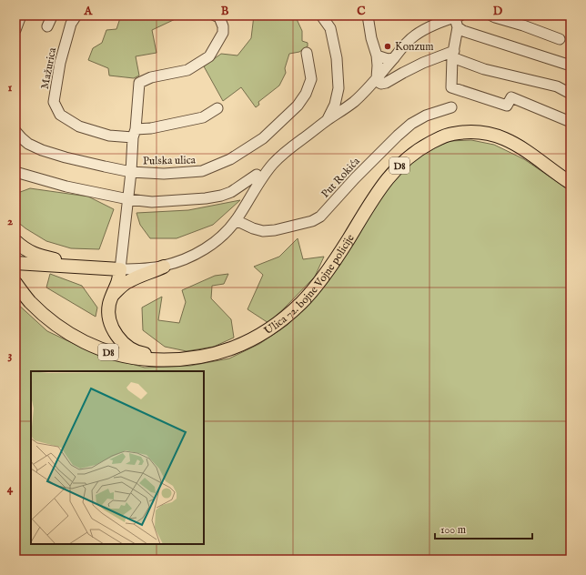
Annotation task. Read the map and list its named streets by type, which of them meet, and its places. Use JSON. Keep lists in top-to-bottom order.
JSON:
{
  "streets": {
    "main road": ["D8", "Ulica 72. bojne Vojne policije"],
    "street": ["Mažurica", "Pulska ulica", "Put Rokića"]
  },
  "places": ["Konzum"],
  "scale_bar": "100 m",
  "grid": {
    "columns": [
      "A",
      "B",
      "C",
      "D"
    ],
    "rows": [
      "1",
      "2",
      "3",
      "4"
    ]
  }
}
